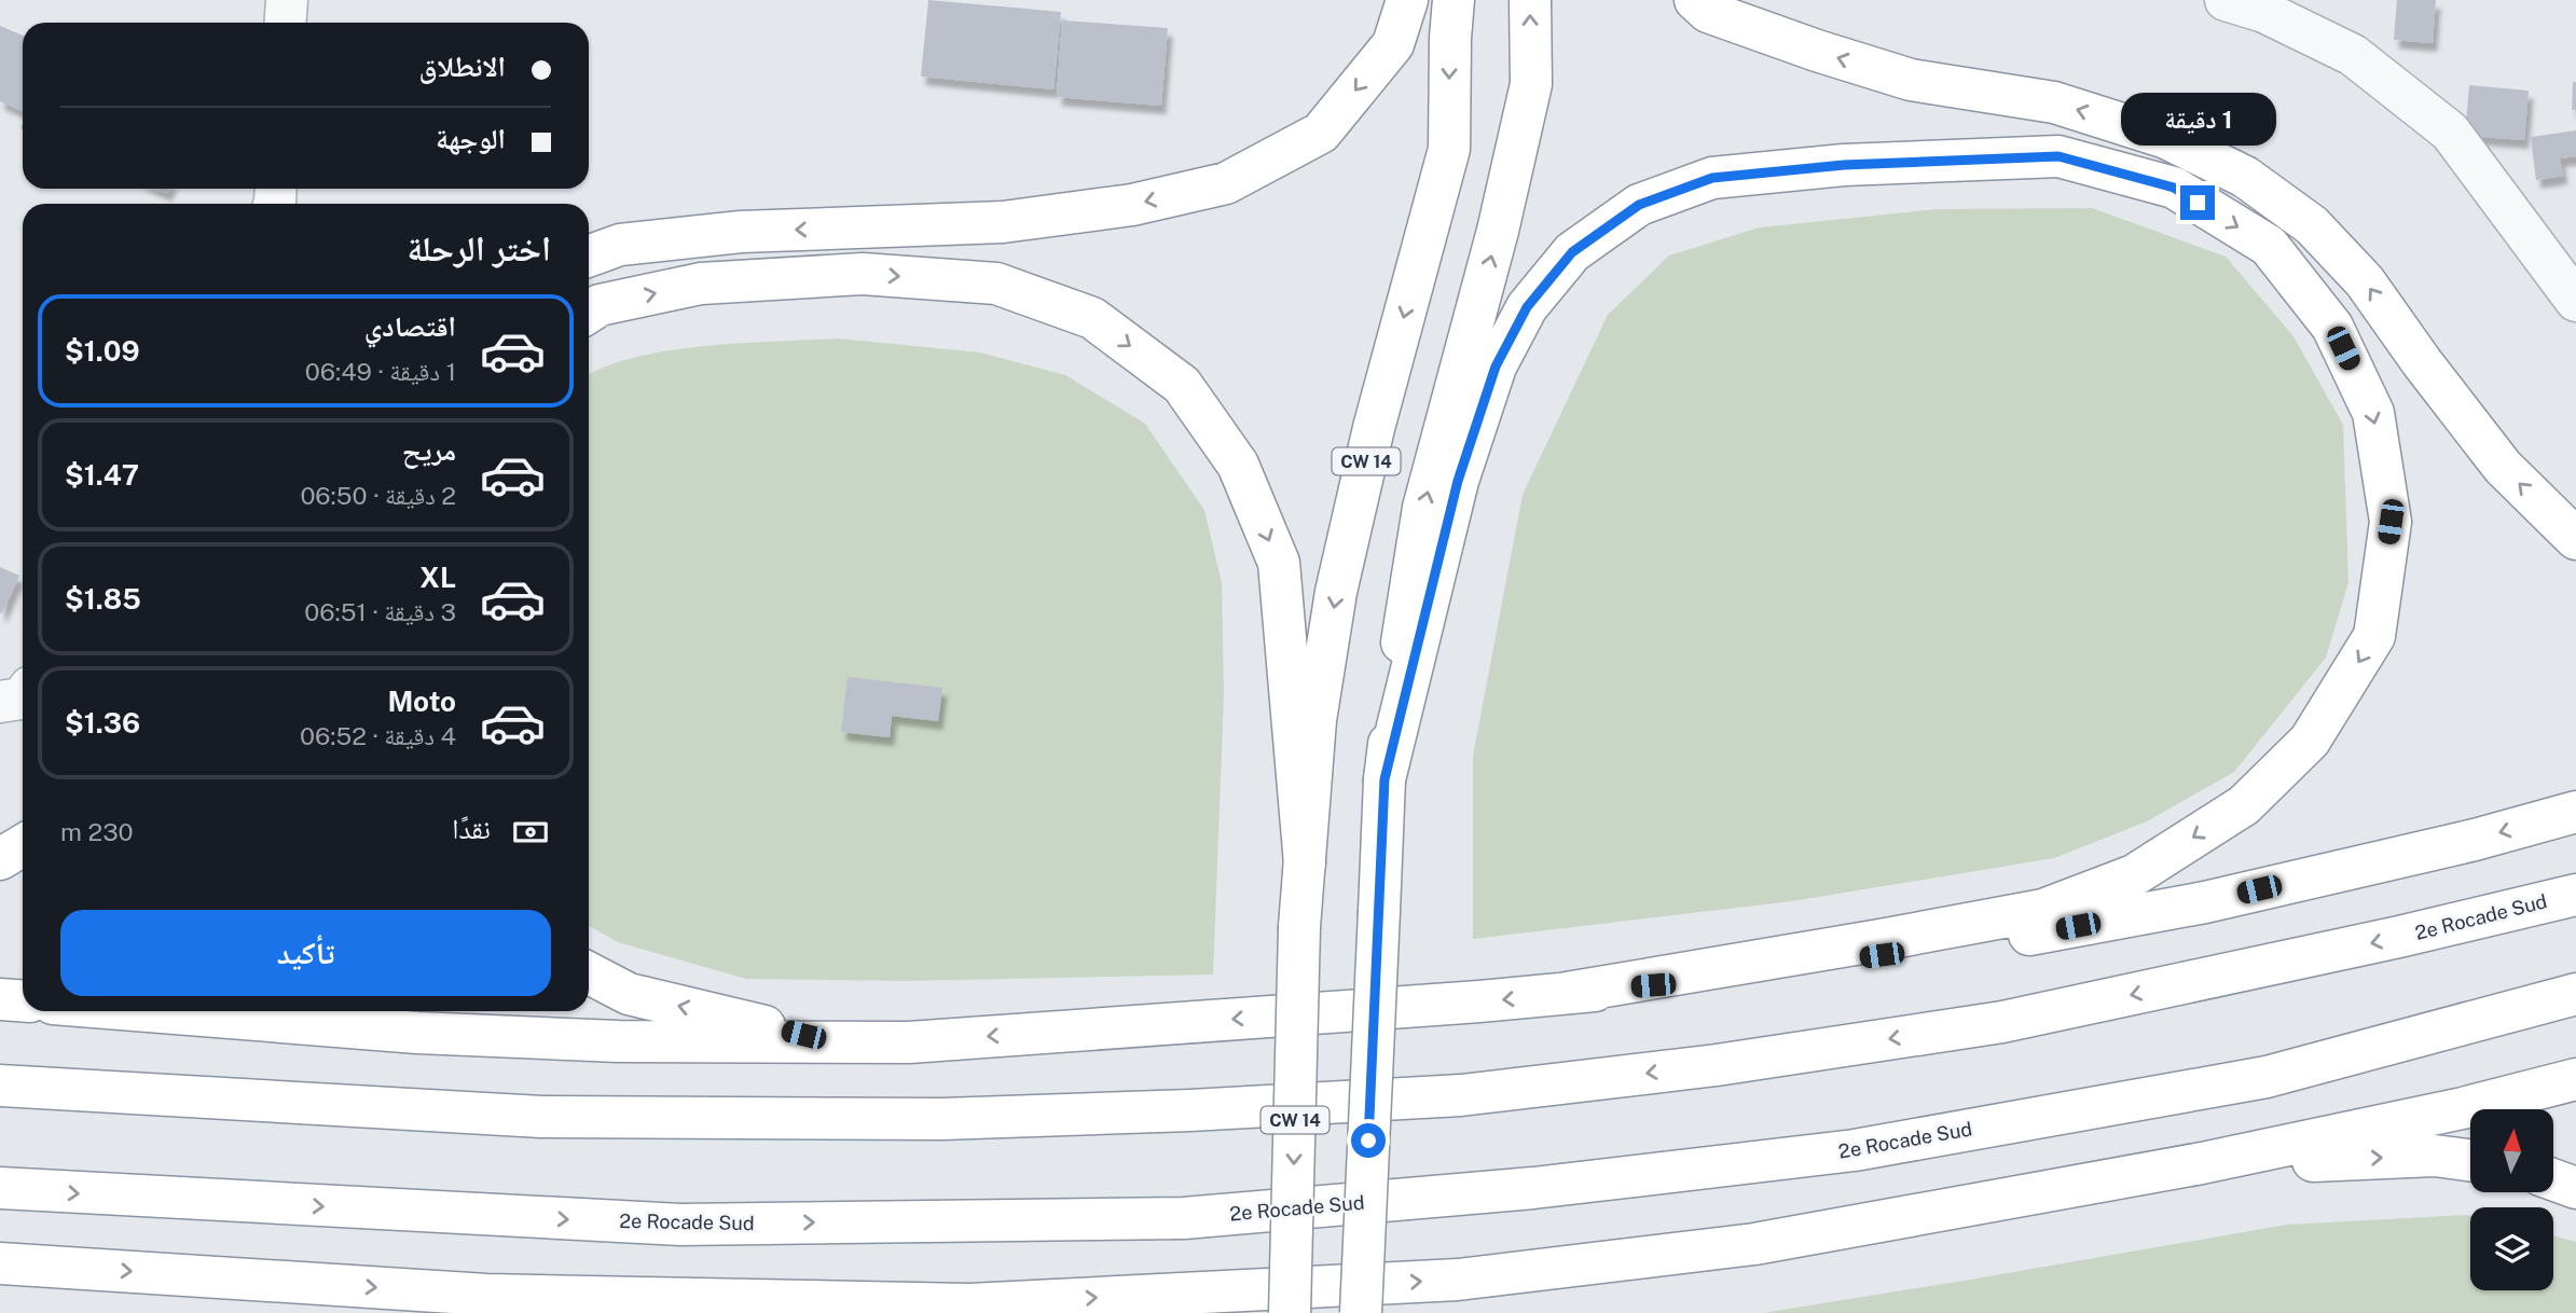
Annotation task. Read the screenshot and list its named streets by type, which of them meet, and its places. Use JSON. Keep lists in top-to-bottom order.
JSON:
{
  "streets": {
    "highway": ["CW 14", "2e Rocade Sud"]
  },
  "north": "top",
  "page": {
    "banner": ["الانطلاق", "الوجهة"],
    "bubble": "1 دقيقة",
    "heading": "اختر الرحلة",
    "list": [
      {
        "name": "اقتصادي",
        "note": "1 دقيقة · 06:49",
        "value": "$1.09"
      },
      {
        "name": "مريح",
        "note": "2 دقيقة · 06:50",
        "value": "$1.47"
      },
      {
        "name": "XL",
        "note": "3 دقيقة · 06:51",
        "value": "$1.85"
      },
      {
        "name": "Moto",
        "note": "4 دقيقة · 06:52",
        "value": "$1.36"
      }
    ],
    "pay": ["نقدًا", "230 m"],
    "buttons": "تأكيد"
  }
}
